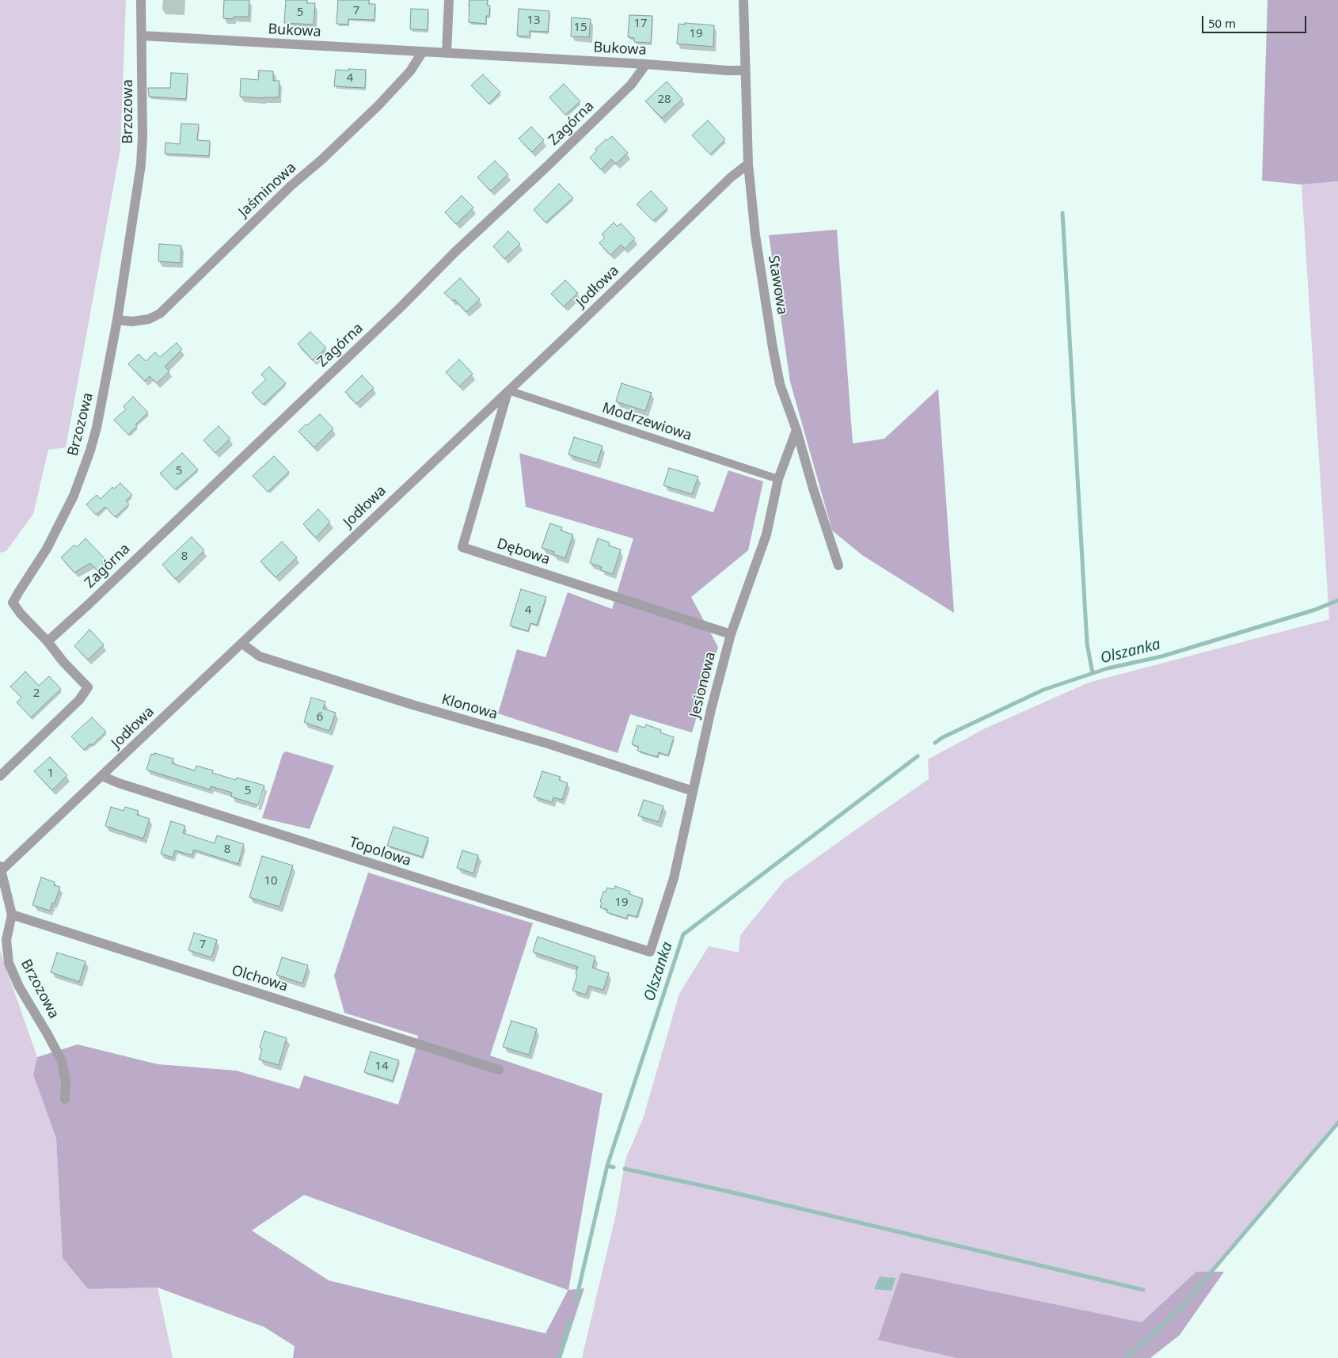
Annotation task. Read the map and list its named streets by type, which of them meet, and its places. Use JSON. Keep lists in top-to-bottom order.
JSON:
{
  "streets": {
    "street": [
      "Bukowa",
      "Brzozowa",
      "Zagórna",
      "Jaśminowa",
      "Stawowa",
      "Jodłowa",
      "Dębowa",
      "Jesionowa",
      "Klonowa",
      "Topolowa",
      "Olchowa"
    ],
    "lane": ["Modrzewiowa"]
  },
  "crossings": [
    ["Bukowa", "Brzozowa"],
    ["Bukowa", "Zagórna"],
    ["Bukowa", "Jaśminowa"],
    ["Bukowa", "Stawowa"],
    ["Brzozowa", "Zagórna"],
    ["Brzozowa", "Jaśminowa"],
    ["Brzozowa", "Jodłowa"],
    ["Brzozowa", "Olchowa"],
    ["Stawowa", "Jodłowa"],
    ["Stawowa", "Jesionowa"],
    ["Jodłowa", "Modrzewiowa"],
    ["Jodłowa", "Dębowa"],
    ["Jodłowa", "Klonowa"],
    ["Jodłowa", "Topolowa"],
    ["Modrzewiowa", "Dębowa"],
    ["Modrzewiowa", "Jesionowa"],
    ["Dębowa", "Jesionowa"],
    ["Jesionowa", "Klonowa"],
    ["Jesionowa", "Topolowa"]
  ],
  "water": ["Olszanka"],
  "house_numbers": [
    "7",
    "5",
    "13",
    "17",
    "15",
    "19",
    "4",
    "28",
    "5",
    "8",
    "4",
    "2",
    "6",
    "1",
    "5",
    "8",
    "10",
    "19",
    "7",
    "14"
  ],
  "scale_bar": "50 m"
}
